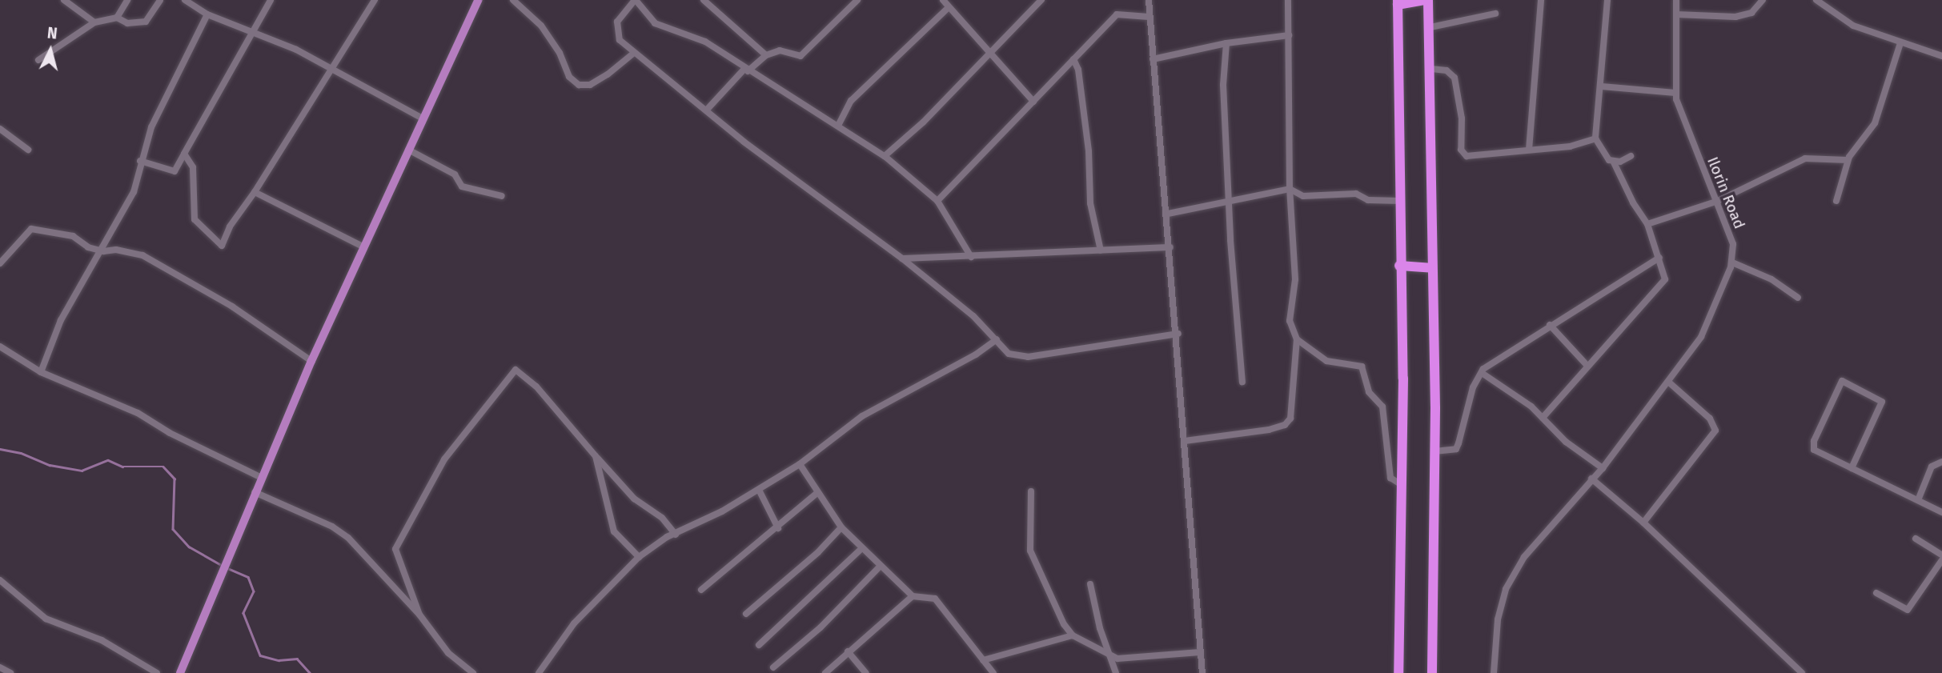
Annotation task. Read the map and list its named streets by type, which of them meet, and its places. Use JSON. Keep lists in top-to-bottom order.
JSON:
{
  "streets": {
    "street": ["Ilorin Road"]
  },
  "north": "top"
}
